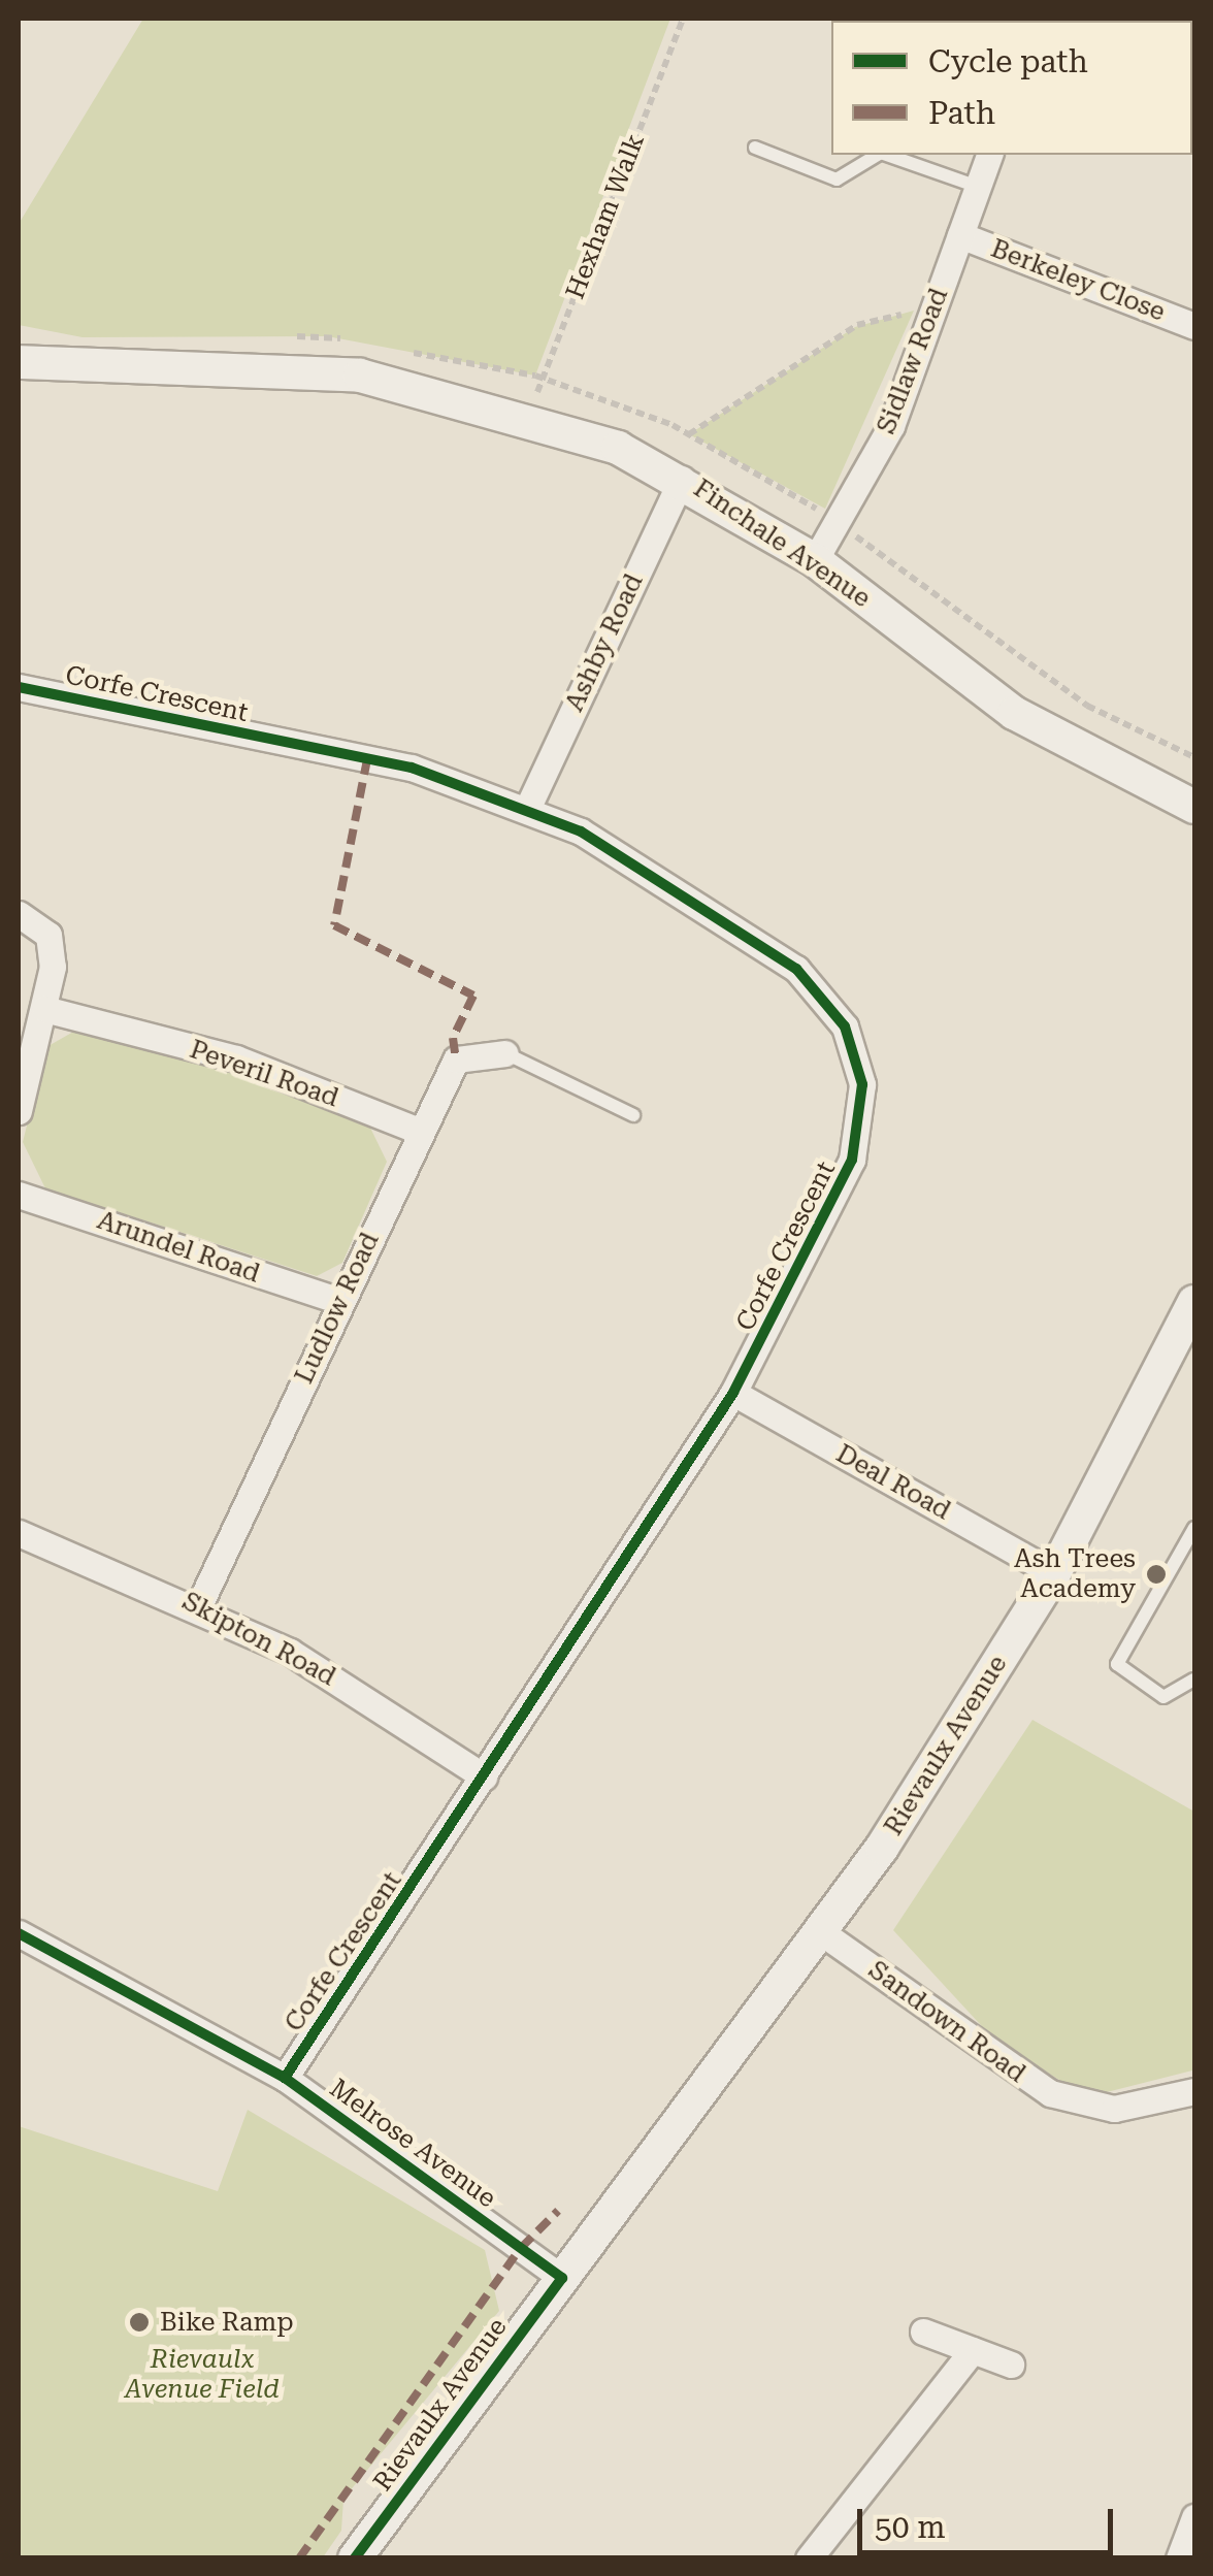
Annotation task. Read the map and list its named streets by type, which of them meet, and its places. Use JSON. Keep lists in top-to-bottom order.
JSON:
{
  "streets": {
    "street": [
      "Berkeley Close",
      "Sidlaw Road",
      "Finchale Avenue",
      "Ashby Road",
      "Corfe Crescent",
      "Peveril Road",
      "Arundel Road",
      "Ludlow Road",
      "Deal Road",
      "Skipton Road",
      "Rievaulx Avenue",
      "Sandown Road",
      "Melrose Avenue"
    ],
    "path": ["Hexham Walk"]
  },
  "crossings": [
    ["Hexham Walk", "Finchale Avenue"],
    ["Berkeley Close", "Sidlaw Road"],
    ["Sidlaw Road", "Finchale Avenue"],
    ["Finchale Avenue", "Ashby Road"],
    ["Ashby Road", "Corfe Crescent"],
    ["Corfe Crescent", "Deal Road"],
    ["Corfe Crescent", "Skipton Road"],
    ["Corfe Crescent", "Melrose Avenue"],
    ["Peveril Road", "Ludlow Road"],
    ["Arundel Road", "Ludlow Road"],
    ["Ludlow Road", "Skipton Road"],
    ["Deal Road", "Rievaulx Avenue"],
    ["Rievaulx Avenue", "Sandown Road"],
    ["Rievaulx Avenue", "Melrose Avenue"]
  ],
  "parks": ["Rievaulx Avenue Field"],
  "places": ["Ash Trees Academy", "Bike Ramp"],
  "legend": ["Cycle path", "Path"],
  "scale_bar": "50 m"
}
